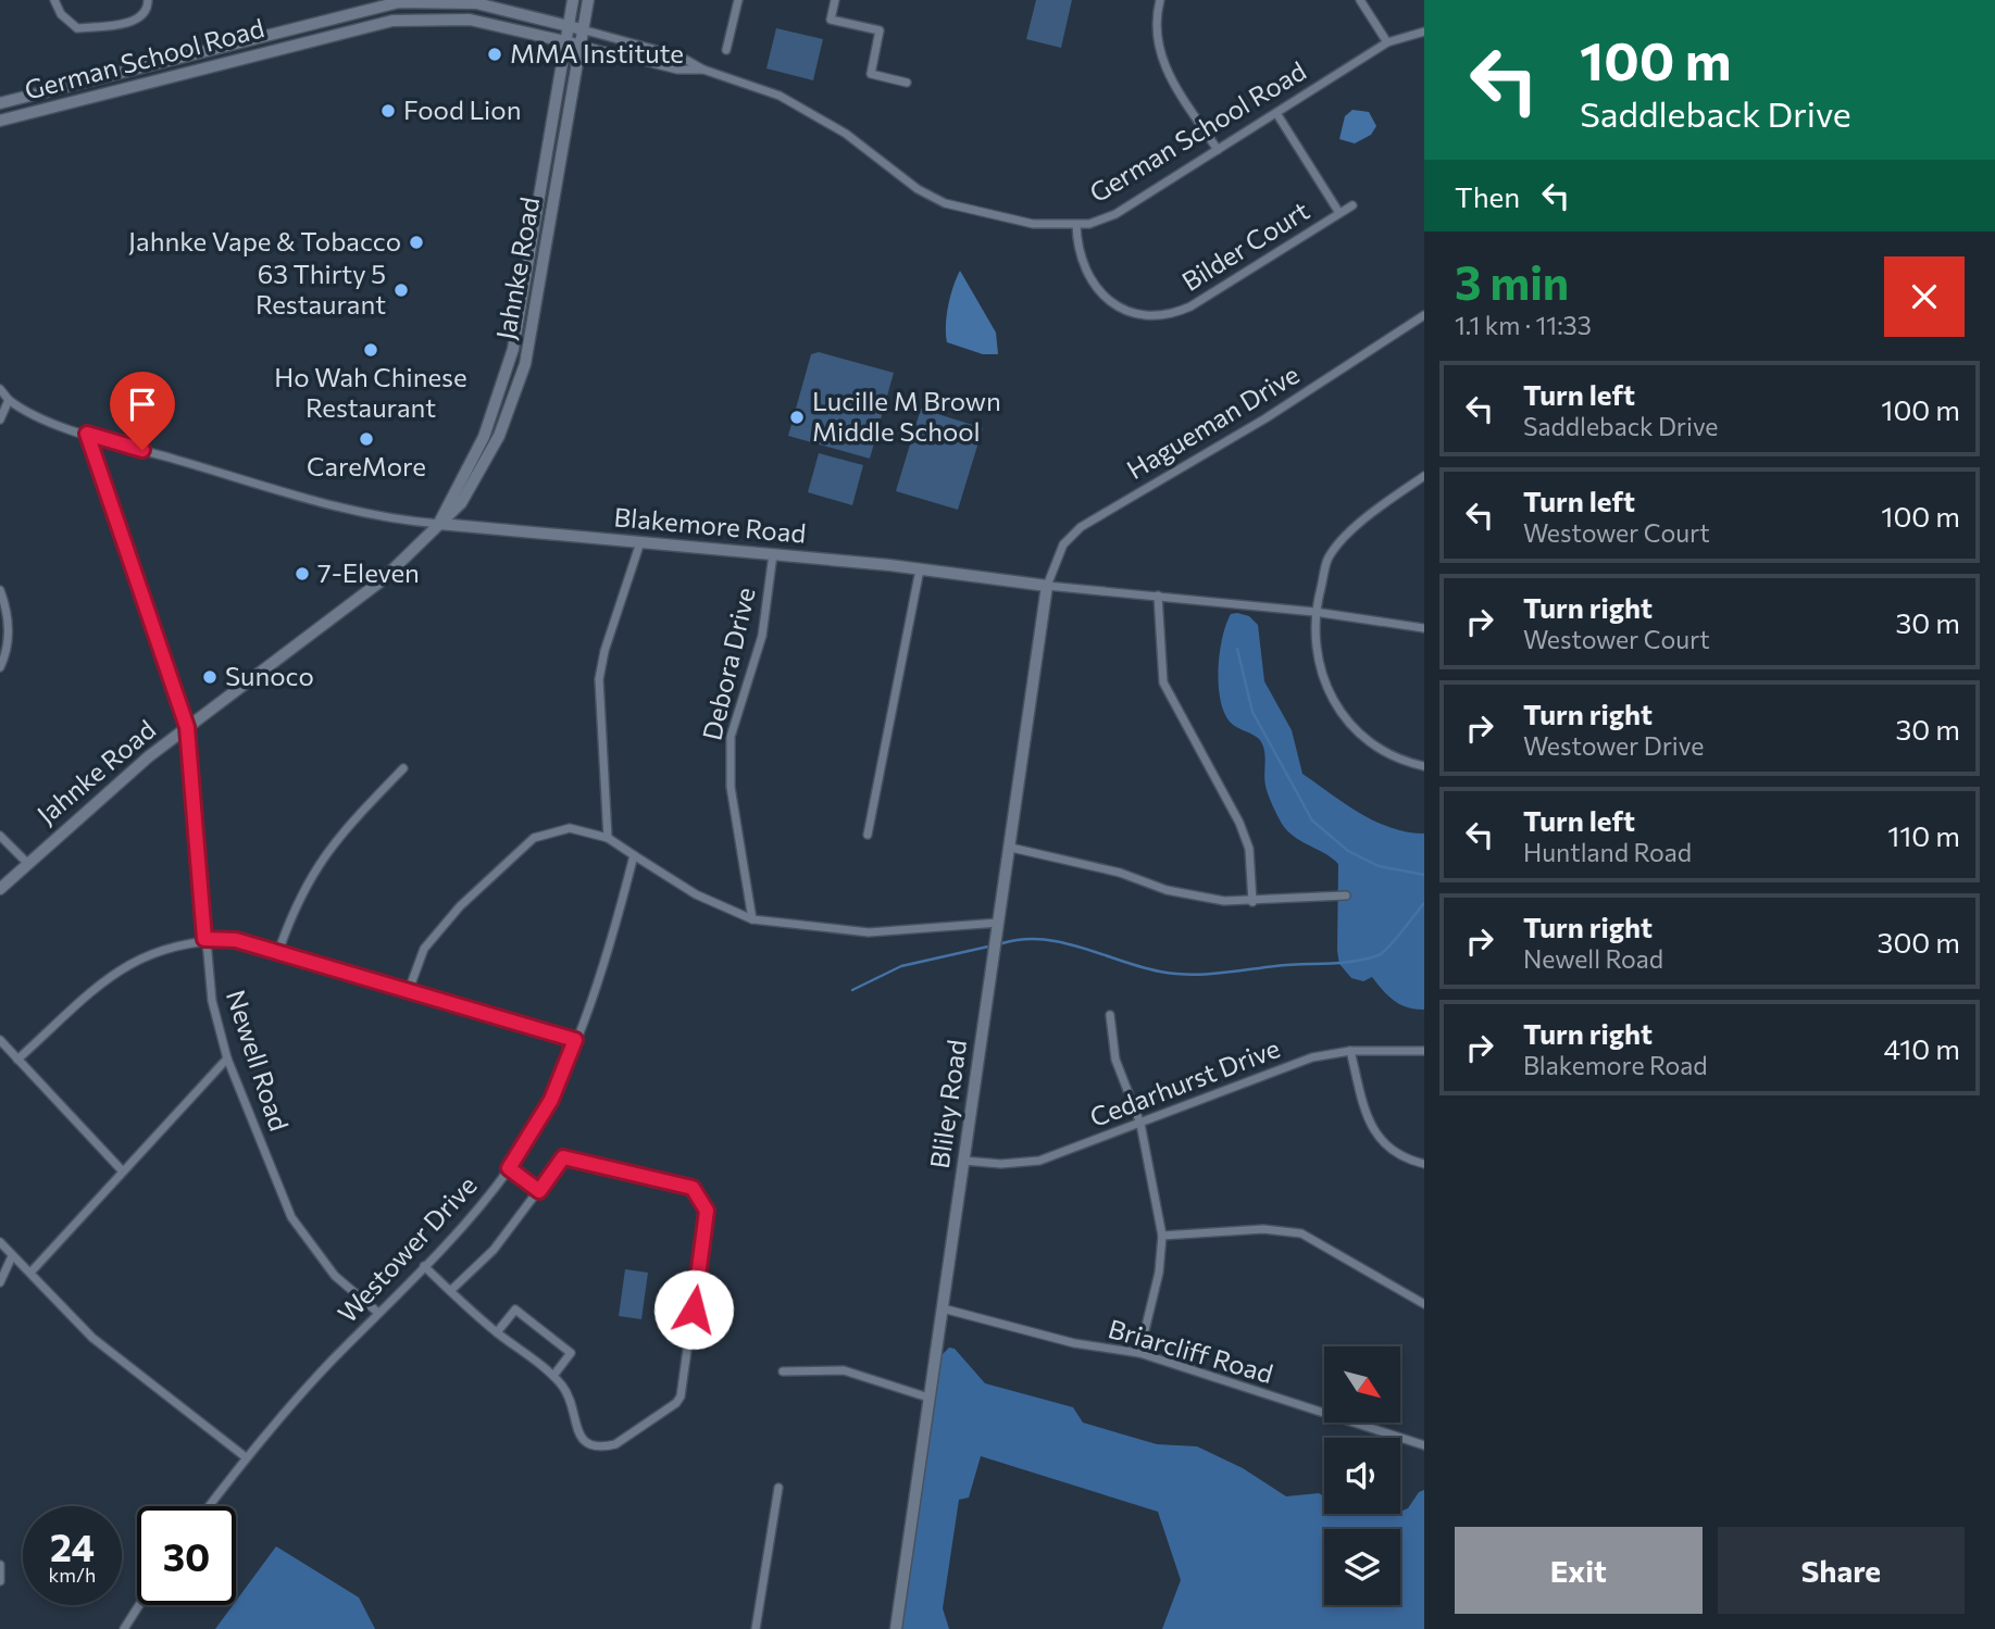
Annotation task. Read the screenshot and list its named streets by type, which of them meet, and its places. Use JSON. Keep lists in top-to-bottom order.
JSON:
{
  "streets": {
    "street": [
      "German School Road",
      "Bilder Court",
      "Jahnke Road",
      "Hagueman Drive",
      "Blakemore Road",
      "Debora Drive",
      "Newell Road",
      "Cedarhurst Drive",
      "Bliley Road",
      "Westower Drive",
      "Briarcliff Road"
    ]
  },
  "crossings": [
    ["German School Road", "Bilder Court"],
    ["German School Road", "Jahnke Road"],
    ["Jahnke Road", "Blakemore Road"],
    ["Jahnke Road", "Newell Road"],
    ["Hagueman Drive", "Blakemore Road"],
    ["Hagueman Drive", "Bliley Road"],
    ["Blakemore Road", "Debora Drive"],
    ["Blakemore Road", "Newell Road"],
    ["Blakemore Road", "Bliley Road"],
    ["Newell Road", "Westower Drive"],
    ["Cedarhurst Drive", "Bliley Road"],
    ["Bliley Road", "Briarcliff Road"]
  ],
  "places": [
    "MMA Institute",
    "Food Lion",
    "Jahnke Vape & Tobacco",
    "63 Thirty 5 Restaurant",
    "Ho Wah Chinese Restaurant",
    "Lucille M Brown Middle School",
    "CareMore",
    "7-Eleven",
    "Sunoco"
  ],
  "north": "bottom right",
  "page": {
    "turn": ["100 m", "Saddleback Drive"],
    "then": "Then",
    "heading": ["3 min", "1.1 km · 11:33"],
    "list": [
      {
        "name": "Turn left",
        "note": "Saddleback Drive",
        "value": "100 m"
      },
      {
        "name": "Turn left",
        "note": "Westower Court",
        "value": "100 m"
      },
      {
        "name": "Turn right",
        "note": "Westower Court",
        "value": "30 m"
      },
      {
        "name": "Turn right",
        "note": "Westower Drive",
        "value": "30 m"
      },
      {
        "name": "Turn left",
        "note": "Huntland Road",
        "value": "110 m"
      },
      {
        "name": "Turn right",
        "note": "Newell Road",
        "value": "300 m"
      },
      {
        "name": "Turn right",
        "note": "Blakemore Road",
        "value": "410 m"
      }
    ],
    "speed": "24 km/h",
    "limit": "30",
    "buttons": ["Exit", "Share"]
  }
}
